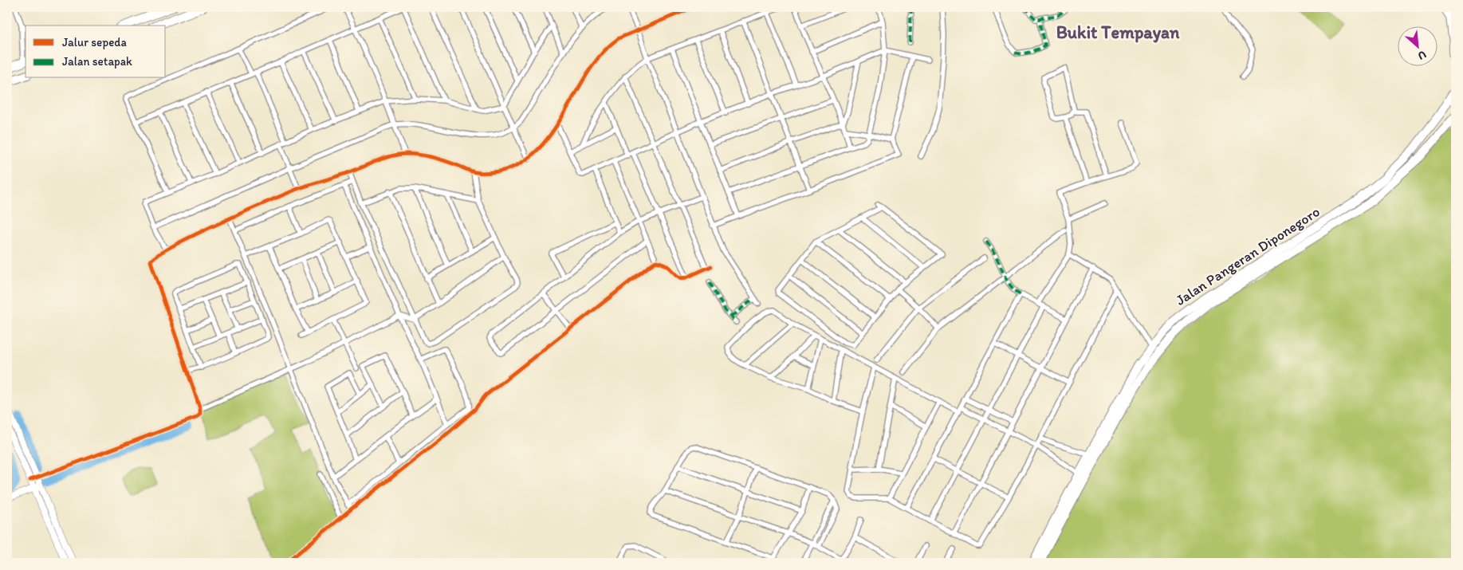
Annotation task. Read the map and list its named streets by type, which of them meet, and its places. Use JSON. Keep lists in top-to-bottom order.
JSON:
{
  "streets": {
    "highway": ["Jalan Pangeran Diponegoro"]
  },
  "districts": ["Bukit Tempayan"],
  "legend": ["Jalur sepeda", "Jalan setapak"],
  "north": "bottom right"
}
